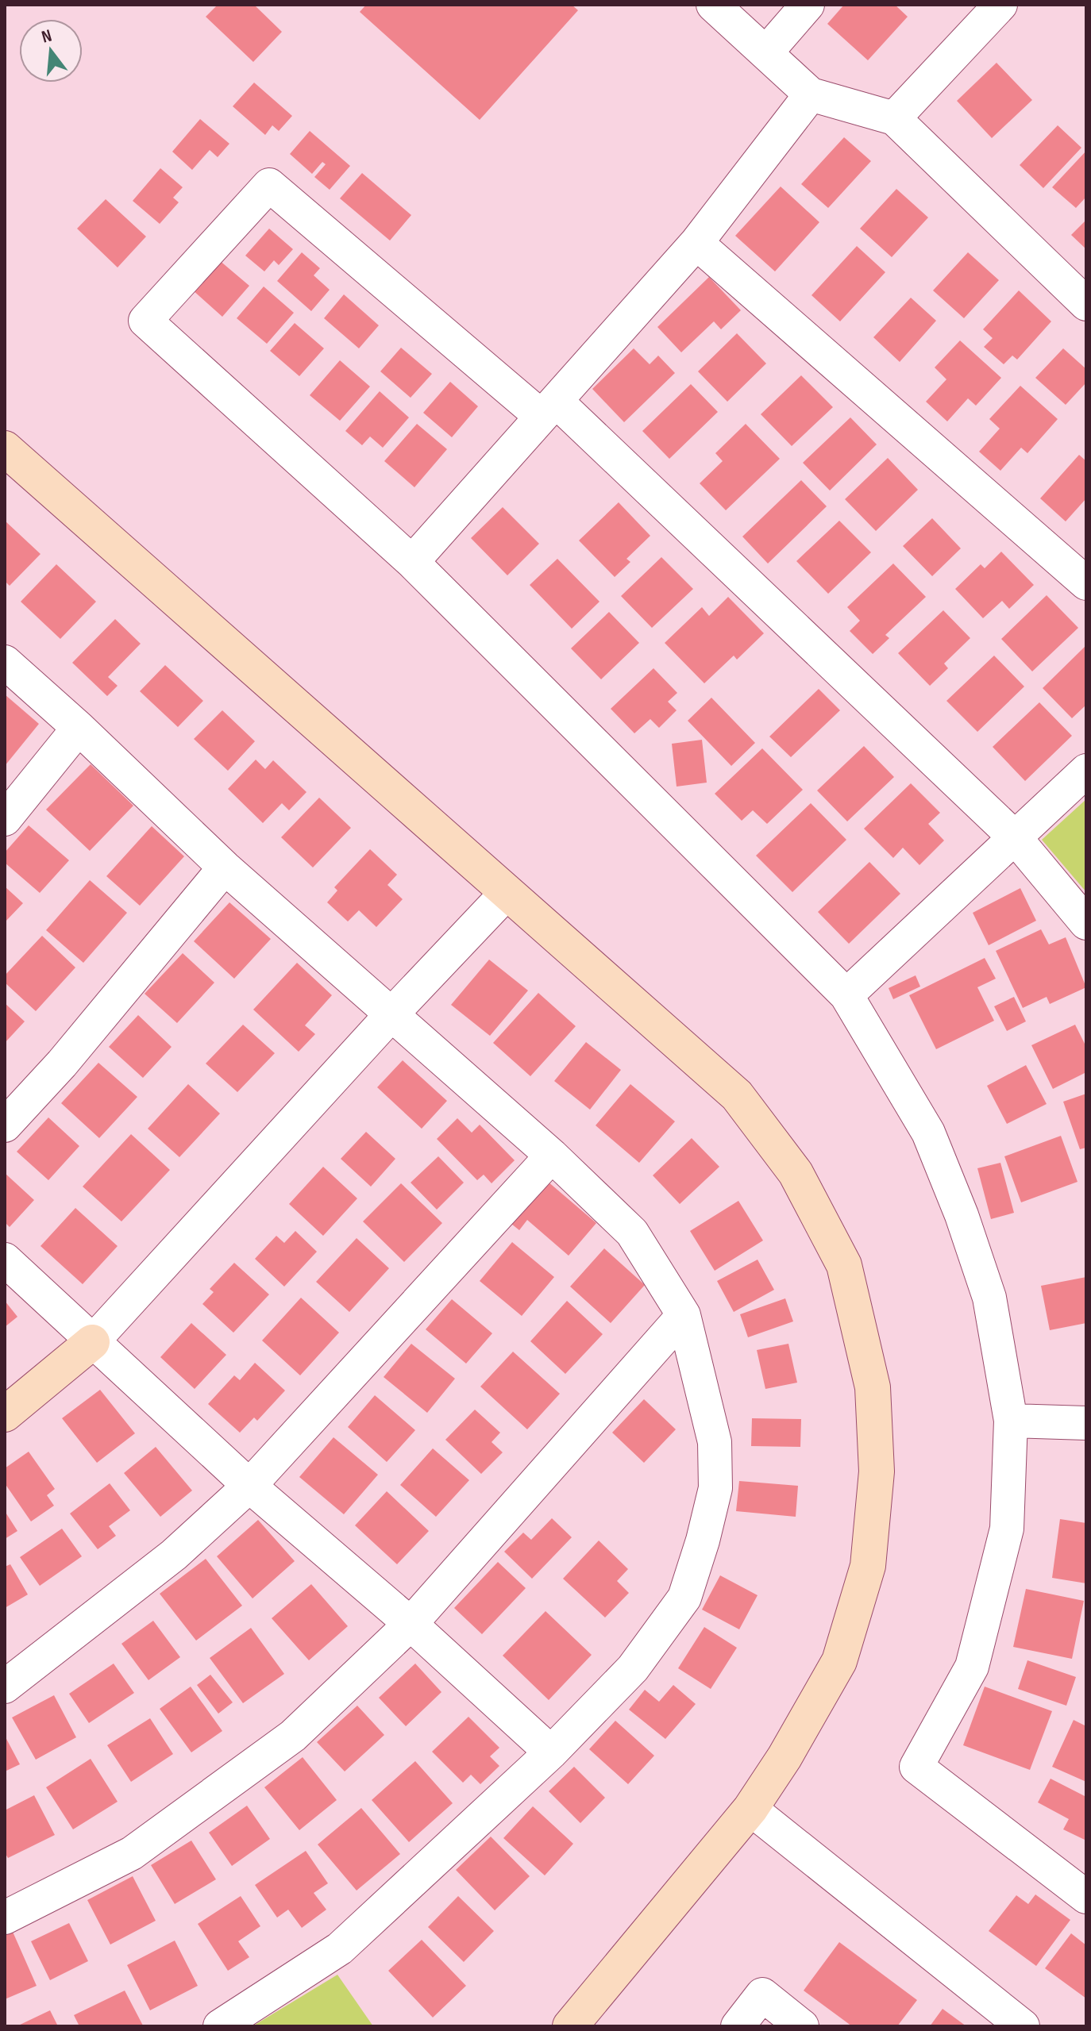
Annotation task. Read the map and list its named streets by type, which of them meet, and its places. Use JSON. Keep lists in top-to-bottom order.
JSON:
{
  "north": "top"
}
